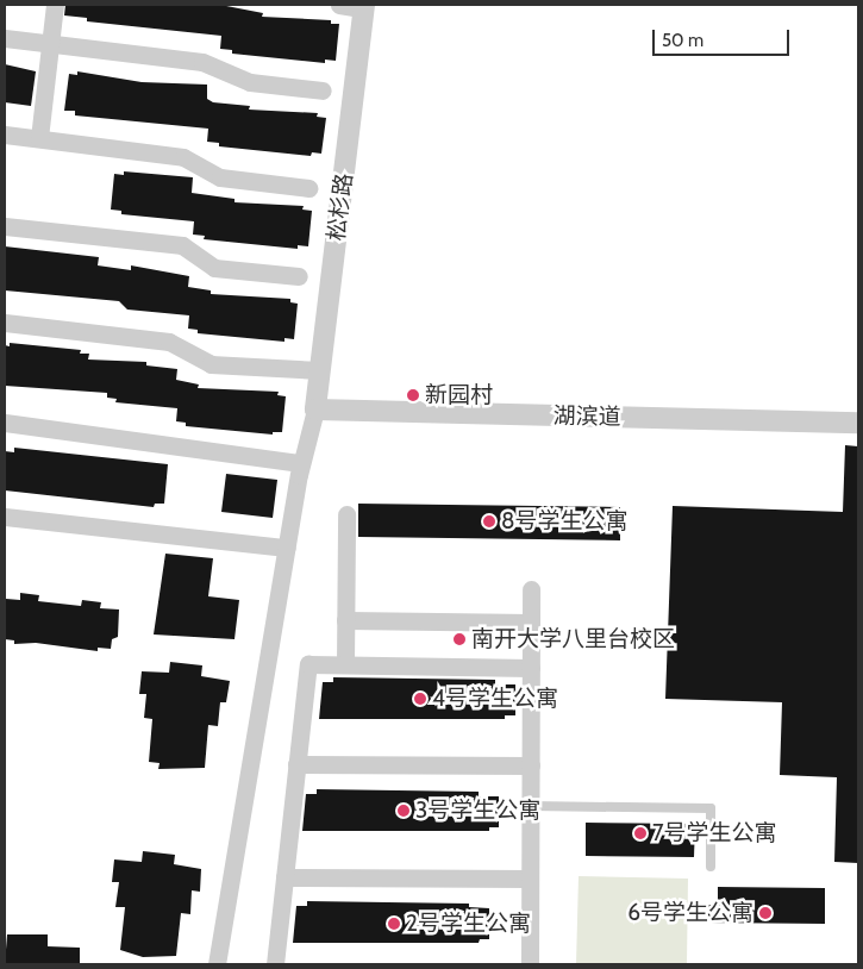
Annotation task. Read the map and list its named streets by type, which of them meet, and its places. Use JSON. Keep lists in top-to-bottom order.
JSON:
{
  "streets": {
    "street": ["松杉路", "湖滨道"]
  },
  "crossings": [
    ["松杉路", "湖滨道"]
  ],
  "places": [
    "新园村",
    "8号学生公寓",
    "南开大学八里台校区",
    "4号学生公寓",
    "3号学生公寓",
    "7号学生公寓",
    "6号学生公寓",
    "2号学生公寓"
  ],
  "scale_bar": "50 m"
}
